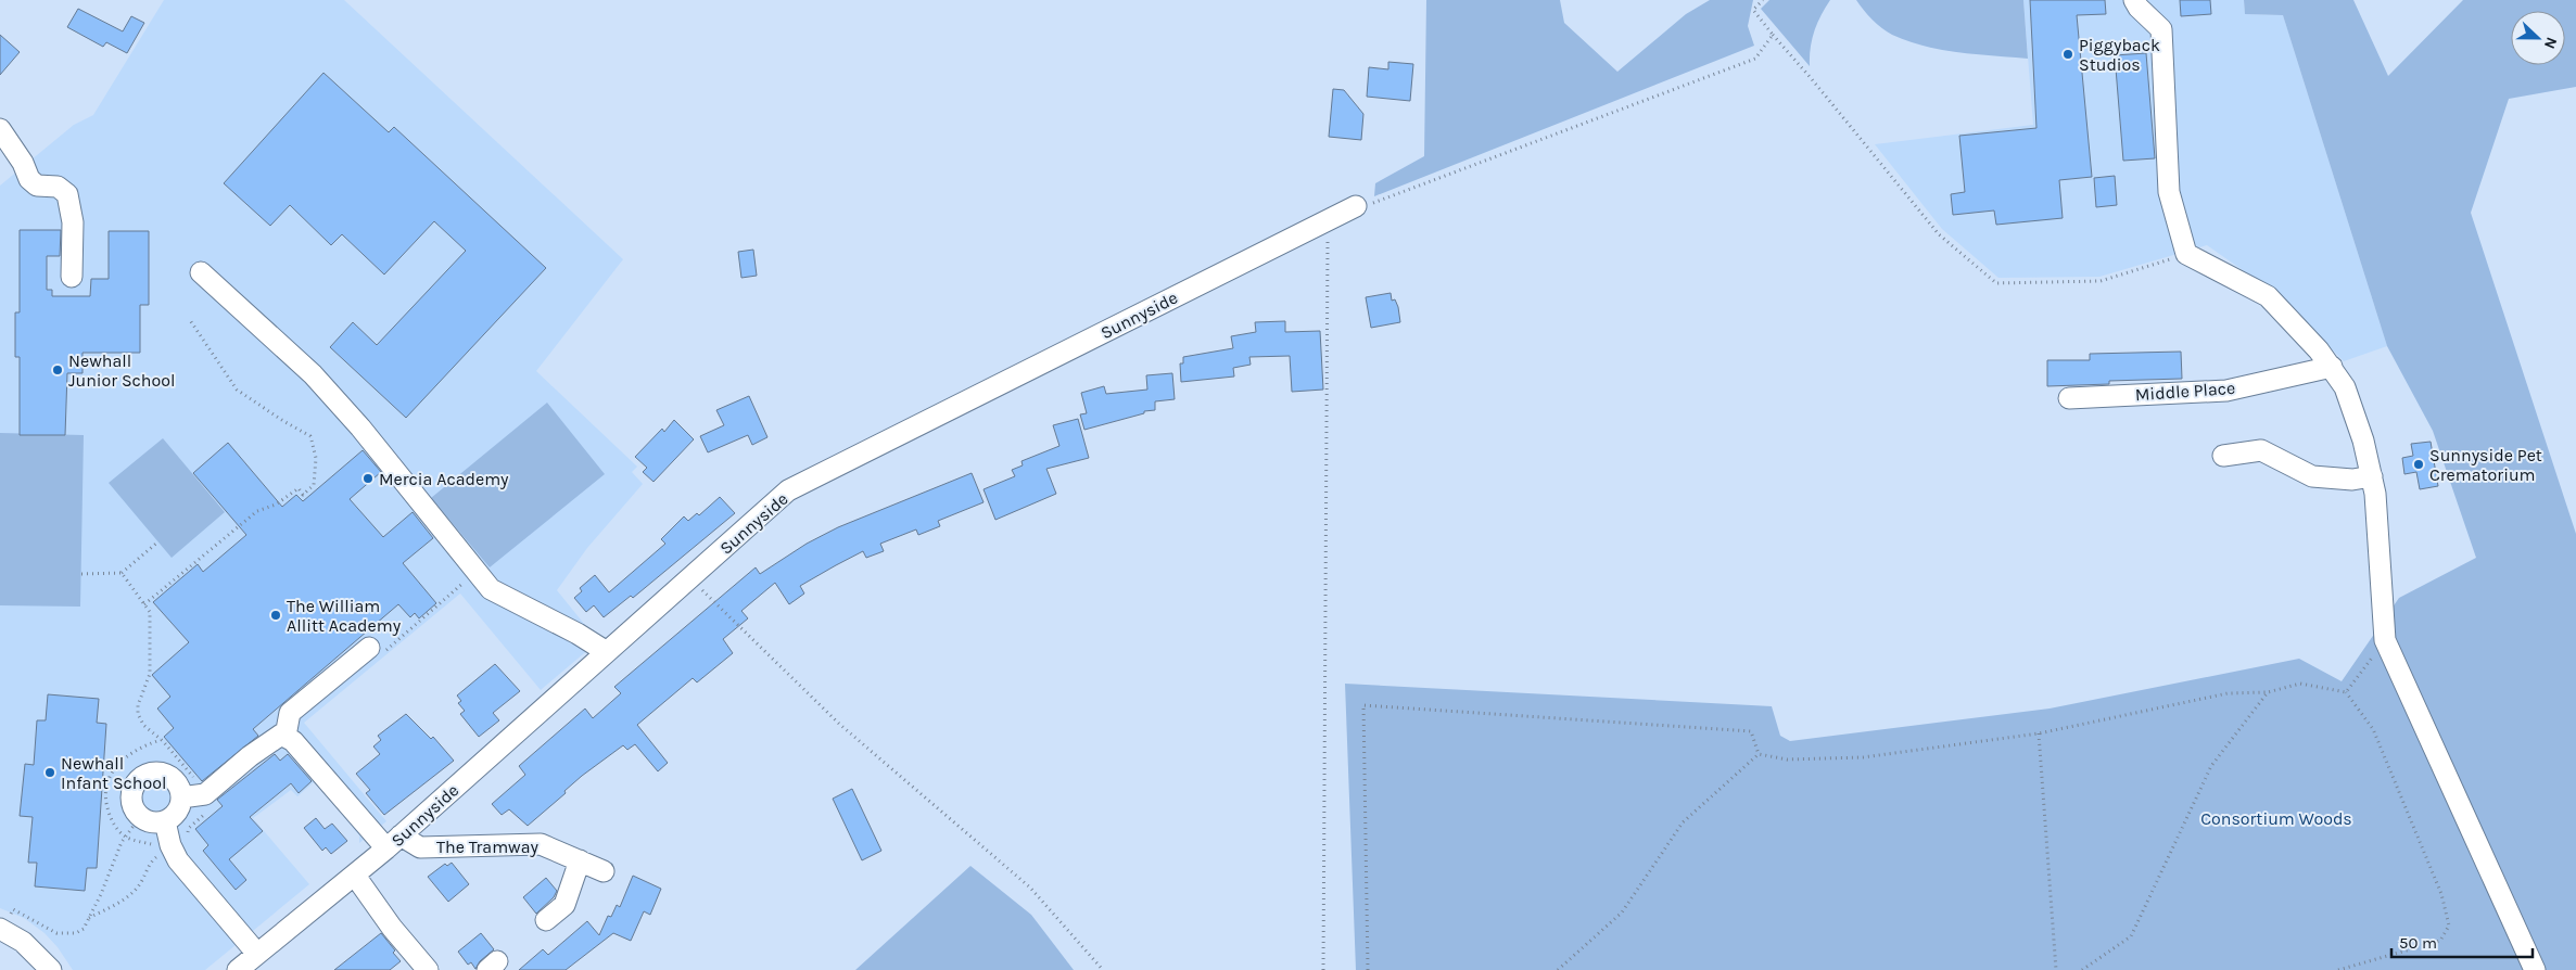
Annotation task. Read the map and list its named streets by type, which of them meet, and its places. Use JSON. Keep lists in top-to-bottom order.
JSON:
{
  "streets": {
    "street": ["Sunnyside", "Middle Place", "The Tramway"]
  },
  "crossings": [
    ["Sunnyside", "The Tramway"]
  ],
  "parks": ["Consortium Woods"],
  "places": [
    "Piggyback Studios",
    "Newhall Junior School",
    "Sunnyside Pet Crematorium",
    "Mercia Academy",
    "The William Allitt Academy",
    "Newhall Infant School"
  ],
  "scale_bar": "50 m",
  "north": "right"
}
